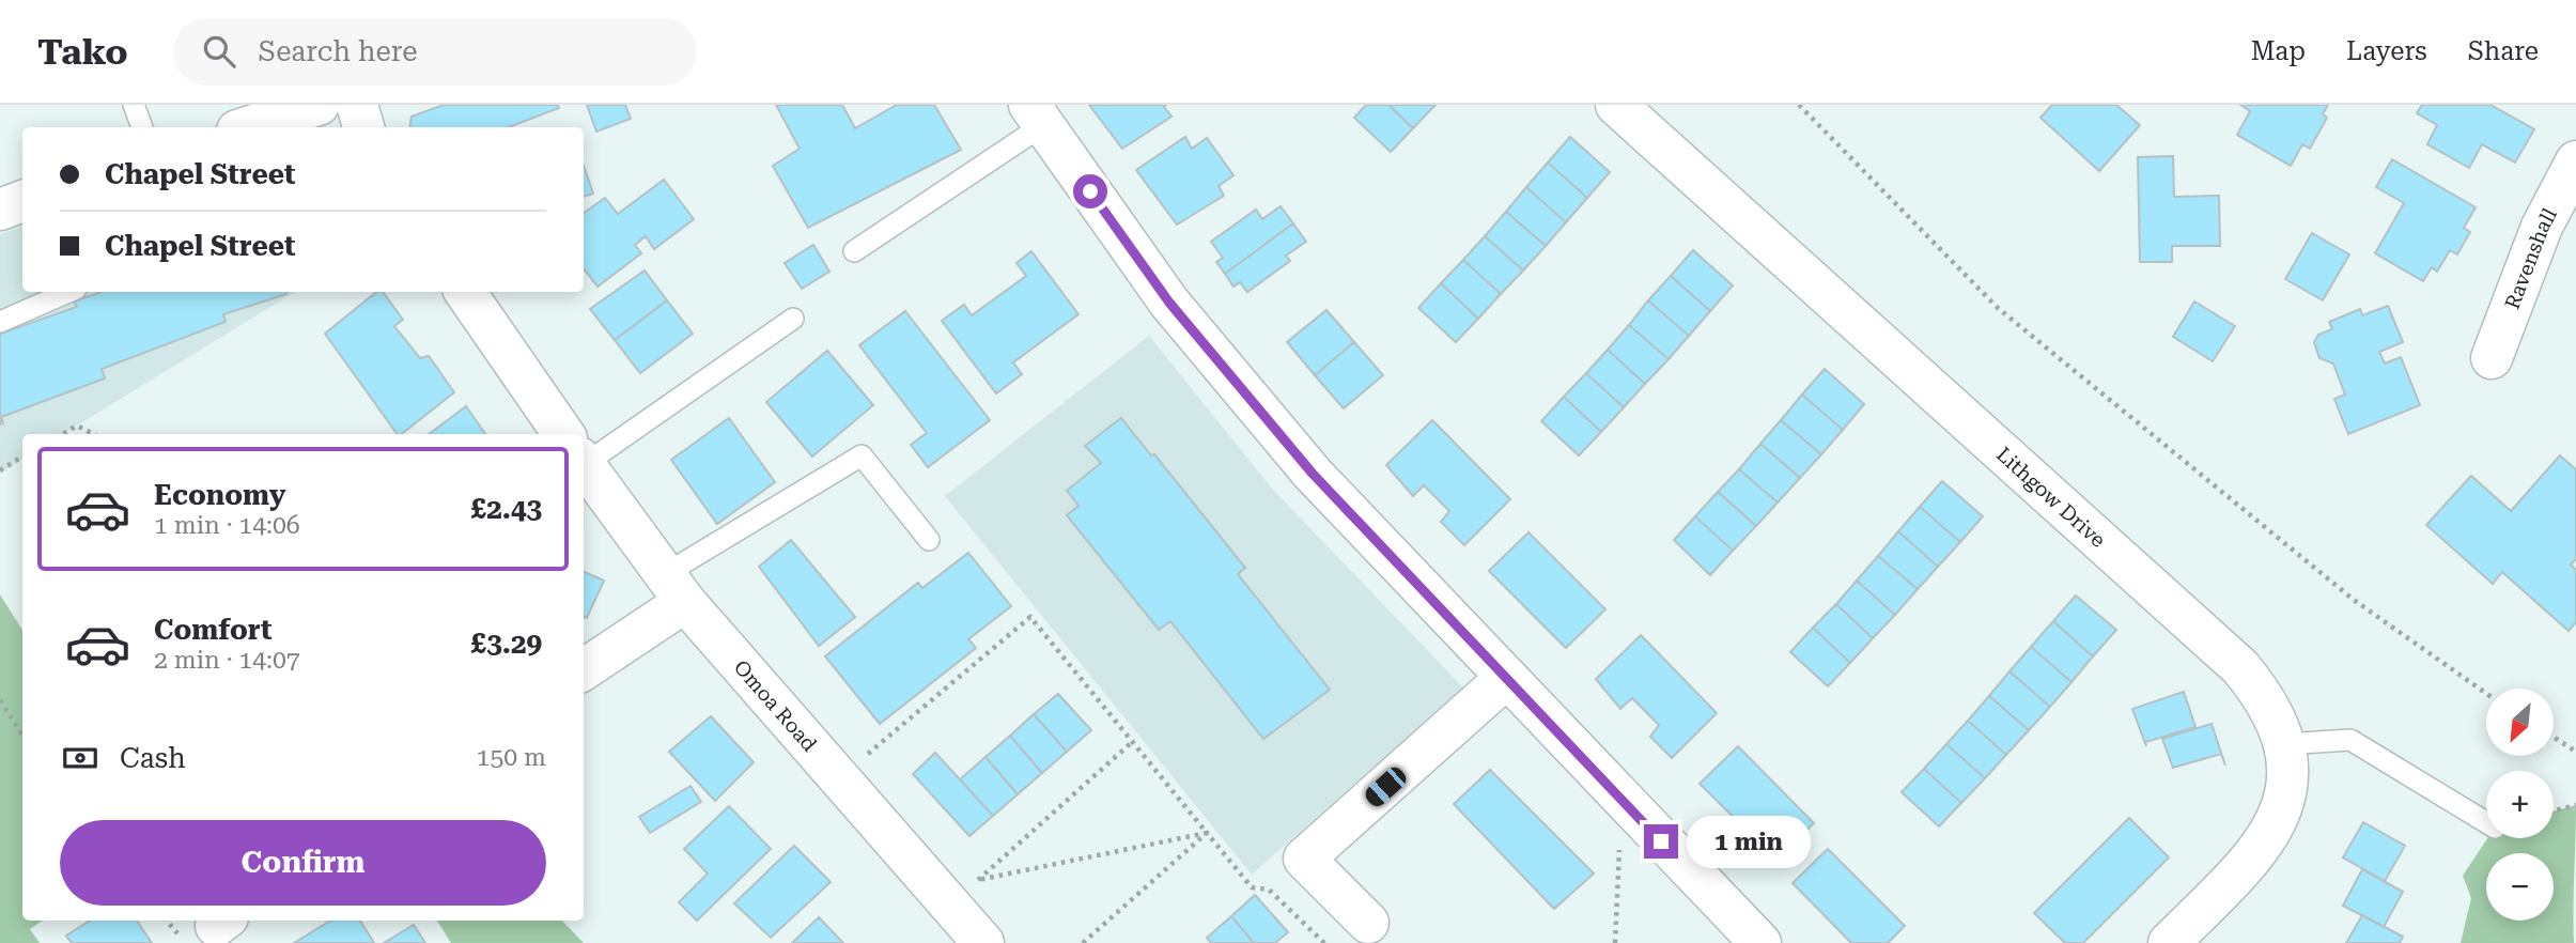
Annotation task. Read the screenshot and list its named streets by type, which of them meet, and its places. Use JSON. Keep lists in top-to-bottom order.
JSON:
{
  "streets": {
    "street": ["Ravenshall", "Lithgow Drive", "Omoa Road"]
  },
  "north": "bottom left",
  "page": {
    "header": "Tako",
    "search": "Search here",
    "nav": ["Map", "Layers", "Share"],
    "banner": ["Chapel Street", "Chapel Street"],
    "list": [
      {
        "name": "Economy",
        "note": "1 min · 14:06",
        "value": "£2.43"
      },
      {
        "name": "Comfort",
        "note": "2 min · 14:07",
        "value": "£3.29"
      }
    ],
    "map_buttons": ["+", "−"],
    "pay": ["Cash", "150 m"],
    "buttons": "Confirm",
    "bubble": "1 min"
  }
}
